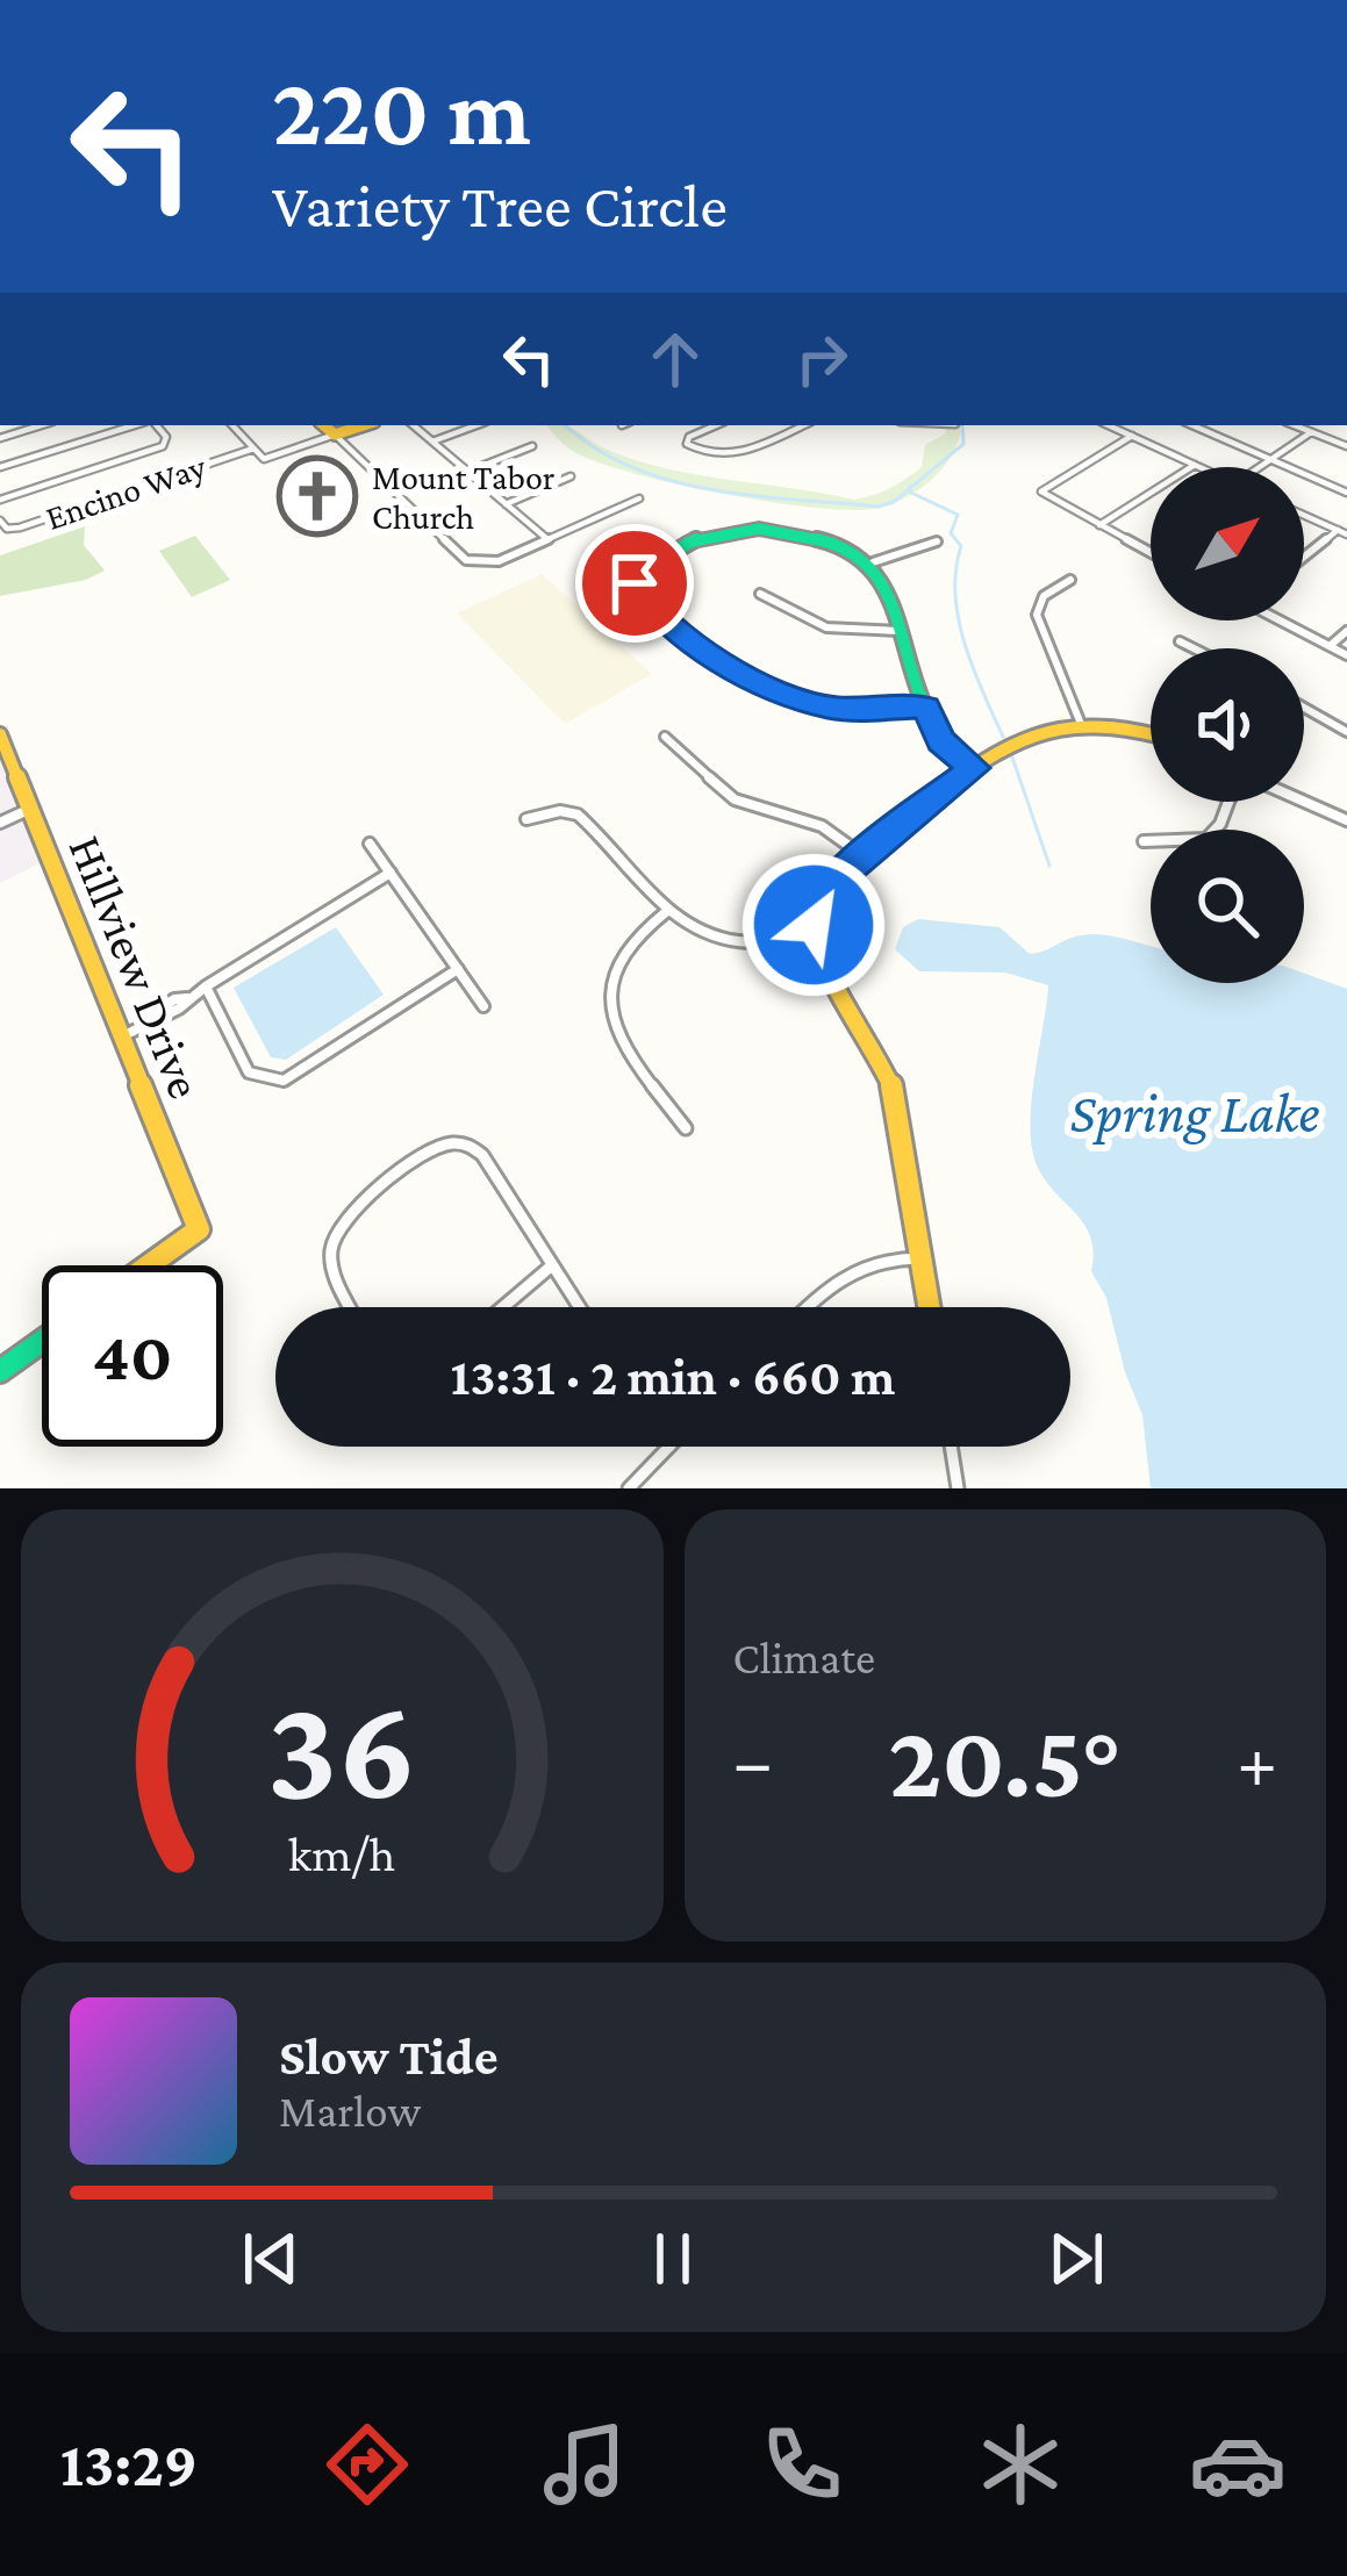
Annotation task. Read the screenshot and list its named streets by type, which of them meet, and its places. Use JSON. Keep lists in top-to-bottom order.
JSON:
{
  "streets": {
    "street": ["Encino Way", "Hillview Drive"]
  },
  "water": ["Spring Lake"],
  "places": {
    "church": ["Mount Tabor Church"]
  },
  "north": "top right",
  "page": {
    "turn": ["220 m", "Variety Tree Circle"],
    "limit": "40",
    "trip": "13:31 · 2 min · 660 m",
    "tile": "Climate",
    "heat": ["−", "20.5°", "+"],
    "song": ["Slow Tide", "Marlow"],
    "tabs": "13:29",
    "gauge": ["36", "km/h"]
  }
}
